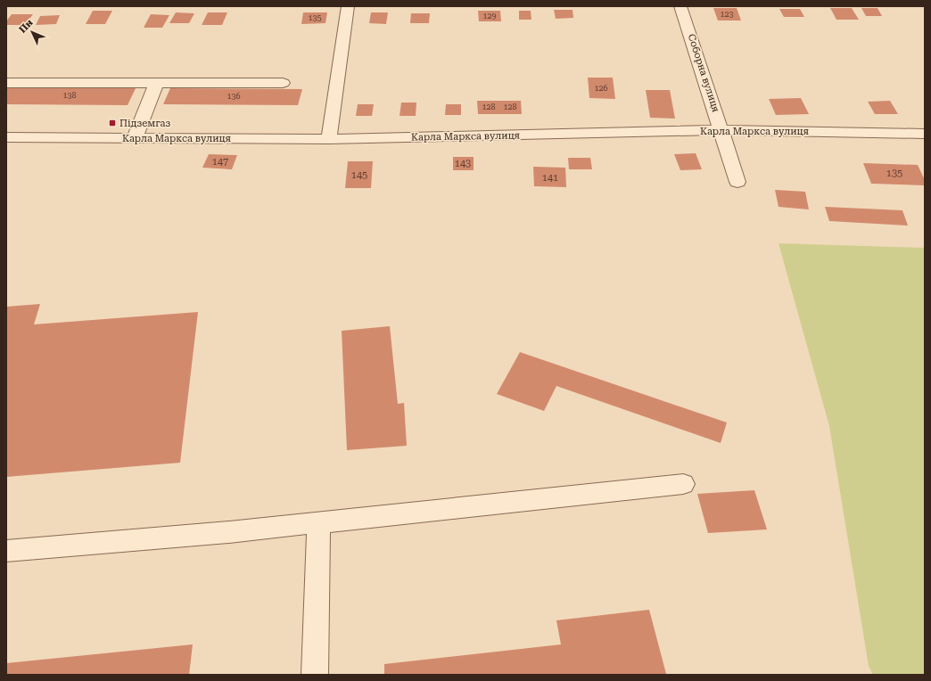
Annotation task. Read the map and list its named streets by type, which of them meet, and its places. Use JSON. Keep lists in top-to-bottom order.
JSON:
{
  "streets": {
    "street": ["Соборна вулиця", "Карла Маркса вулиця"]
  },
  "crossings": [
    ["Соборна вулиця", "Карла Маркса вулиця"]
  ],
  "places": {
    "transit": ["Підземгаз"]
  },
  "house_numbers": [
    "123",
    "129",
    "135",
    "126",
    "138",
    "136",
    "128",
    "128",
    "147",
    "143",
    "135",
    "145",
    "141"
  ],
  "north": "top left"
}
